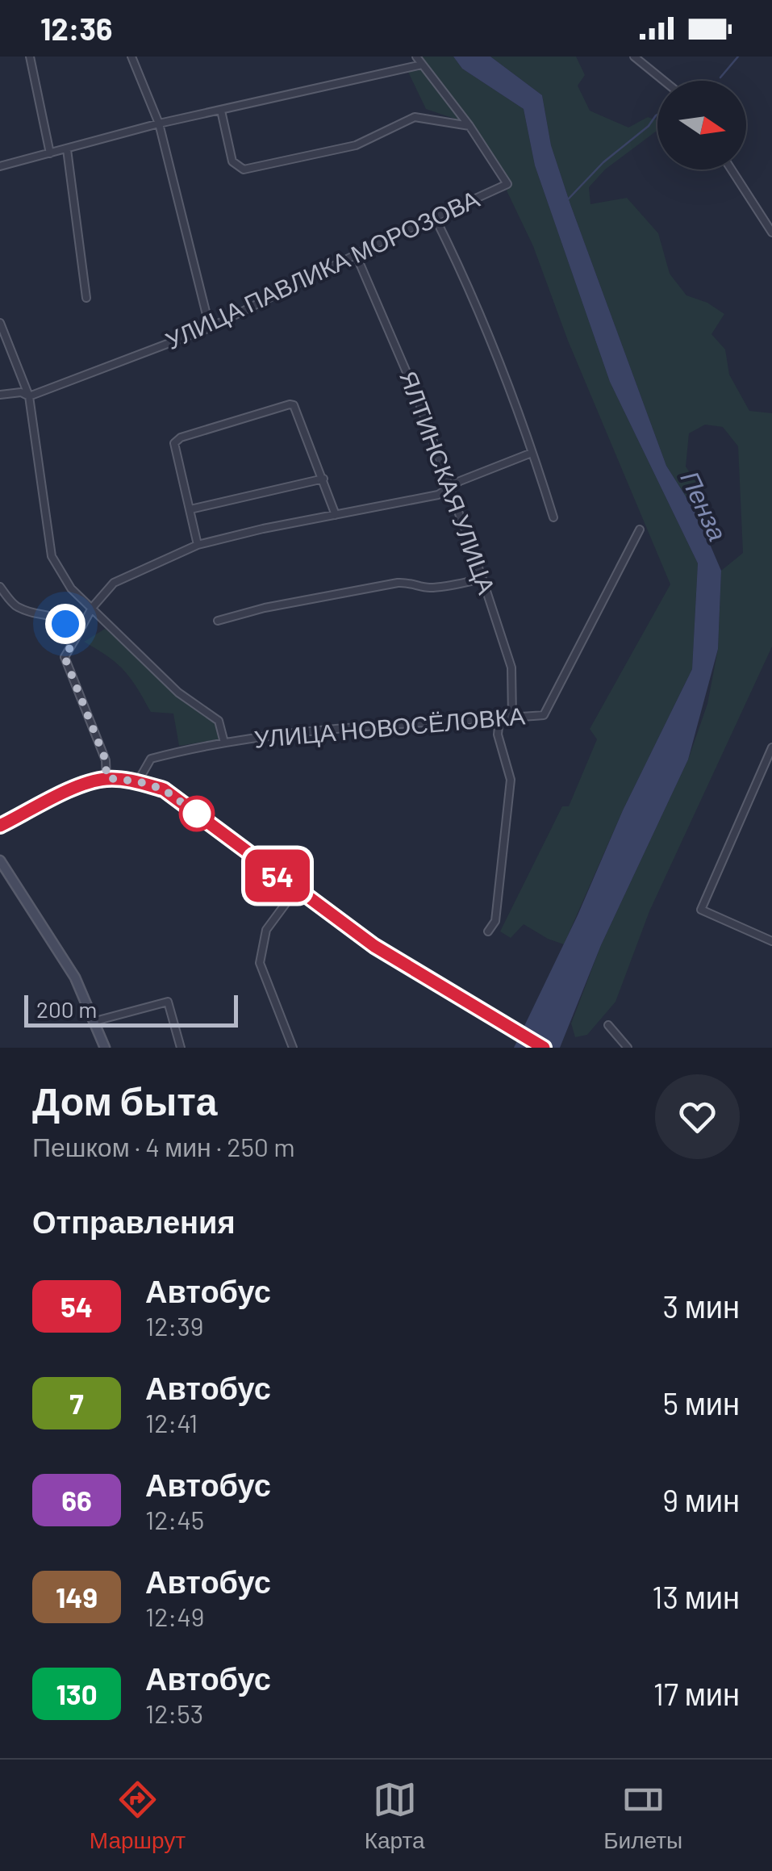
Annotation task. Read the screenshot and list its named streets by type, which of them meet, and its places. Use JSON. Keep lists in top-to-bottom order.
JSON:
{
  "streets": {
    "street": ["УЛИЦА ПАВЛИКА МОРОЗОВА", "ЯЛТИНСКАЯ УЛИЦА", "УЛИЦА НОВОСЁЛОВКА"]
  },
  "crossings": [
    ["УЛИЦА ПАВЛИКА МОРОЗОВА", "ЯЛТИНСКАЯ УЛИЦА"],
    ["ЯЛТИНСКАЯ УЛИЦА", "УЛИЦА НОВОСЁЛОВКА"]
  ],
  "water": ["Пенза"],
  "lines": ["bus line 54"],
  "scale_bar": "200 m",
  "north": "right",
  "page": {
    "status": "12:36",
    "on_map": "54",
    "scale": "200 m",
    "heading": [
      ["Дом быта", "Пешком · 4 мин · 250 m"],
      "Отправления"
    ],
    "list": [
      {
        "mark": "54",
        "name": "Автобус",
        "note": "12:39",
        "value": "3 мин"
      },
      {
        "mark": "7",
        "name": "Автобус",
        "note": "12:41",
        "value": "5 мин"
      },
      {
        "mark": "66",
        "name": "Автобус",
        "note": "12:45",
        "value": "9 мин"
      },
      {
        "mark": "149",
        "name": "Автобус",
        "note": "12:49",
        "value": "13 мин"
      },
      {
        "mark": "130",
        "name": "Автобус",
        "note": "12:53",
        "value": "17 мин"
      }
    ],
    "tabs": ["Маршрут", "Карта", "Билеты"]
  }
}
